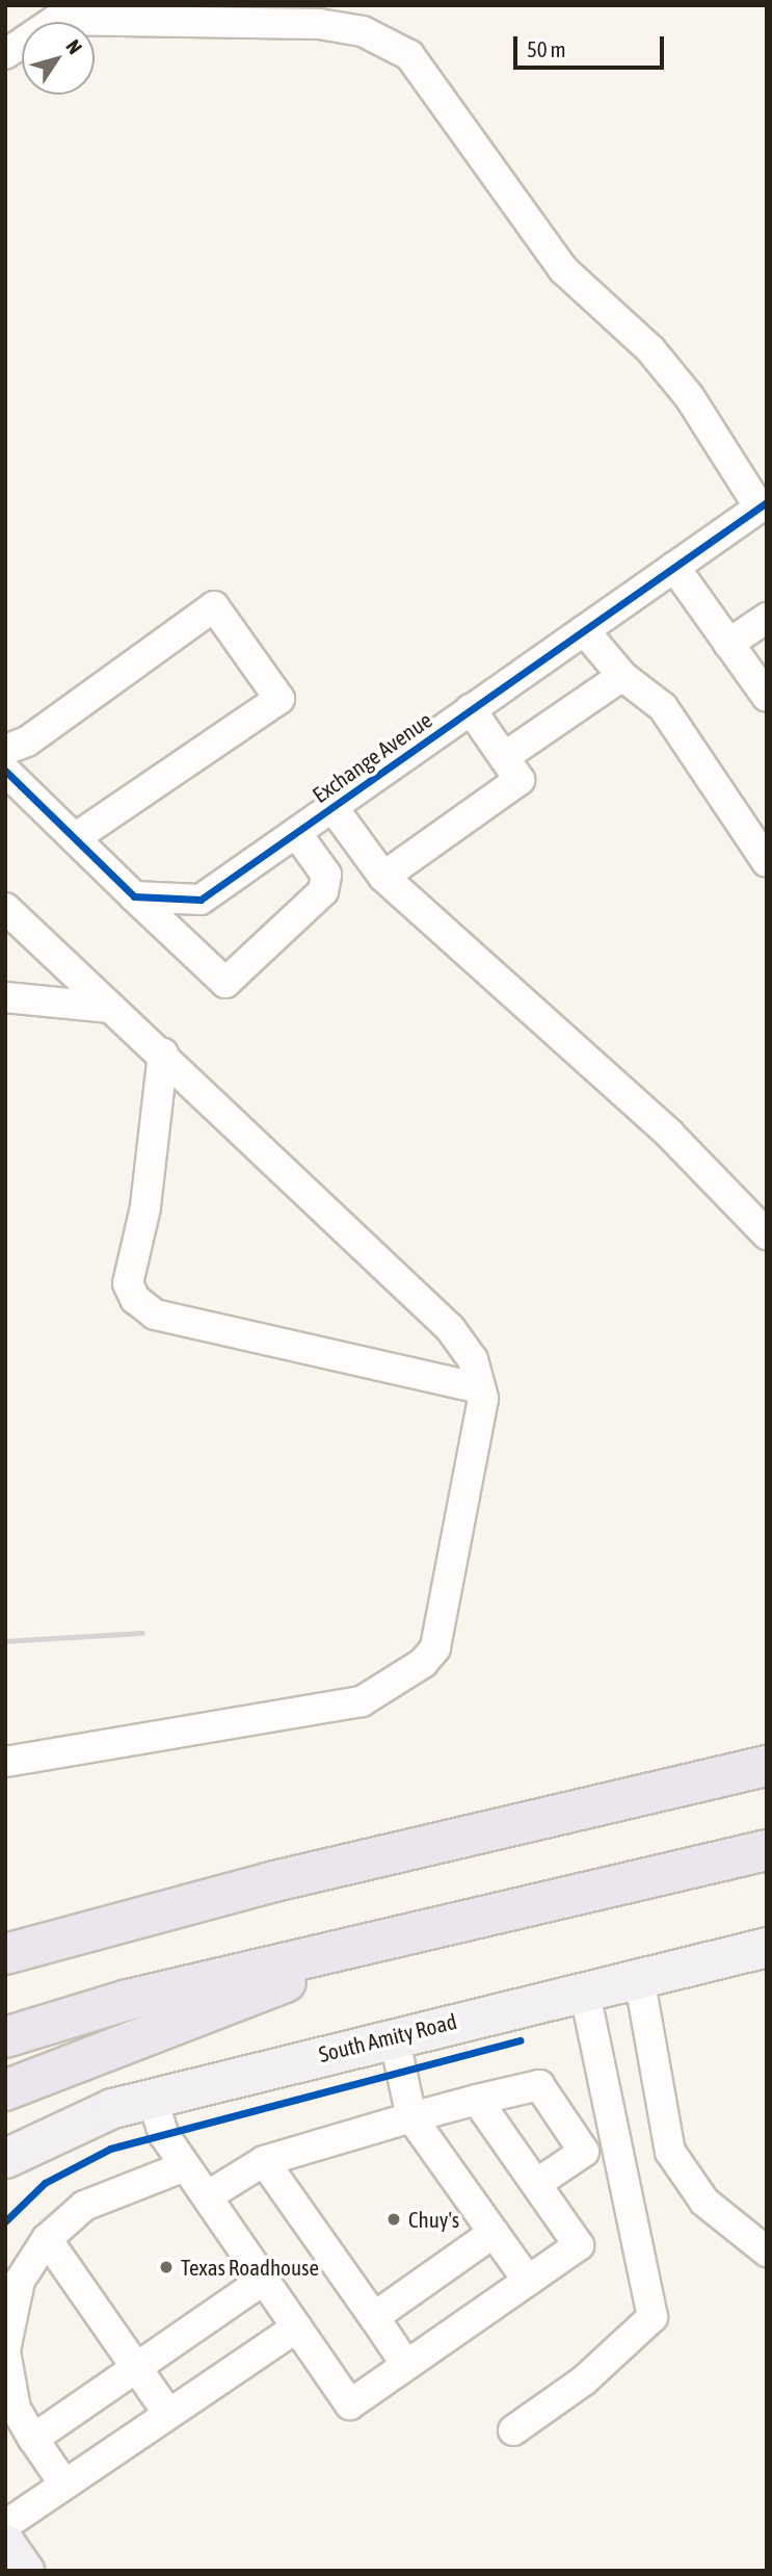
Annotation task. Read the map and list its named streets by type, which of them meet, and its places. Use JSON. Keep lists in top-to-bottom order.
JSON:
{
  "streets": {
    "main road": ["South Amity Road"],
    "street": ["Exchange Avenue"]
  },
  "places": ["Chuy's", "Texas Roadhouse"],
  "scale_bar": "50 m",
  "north": "top right"
}
